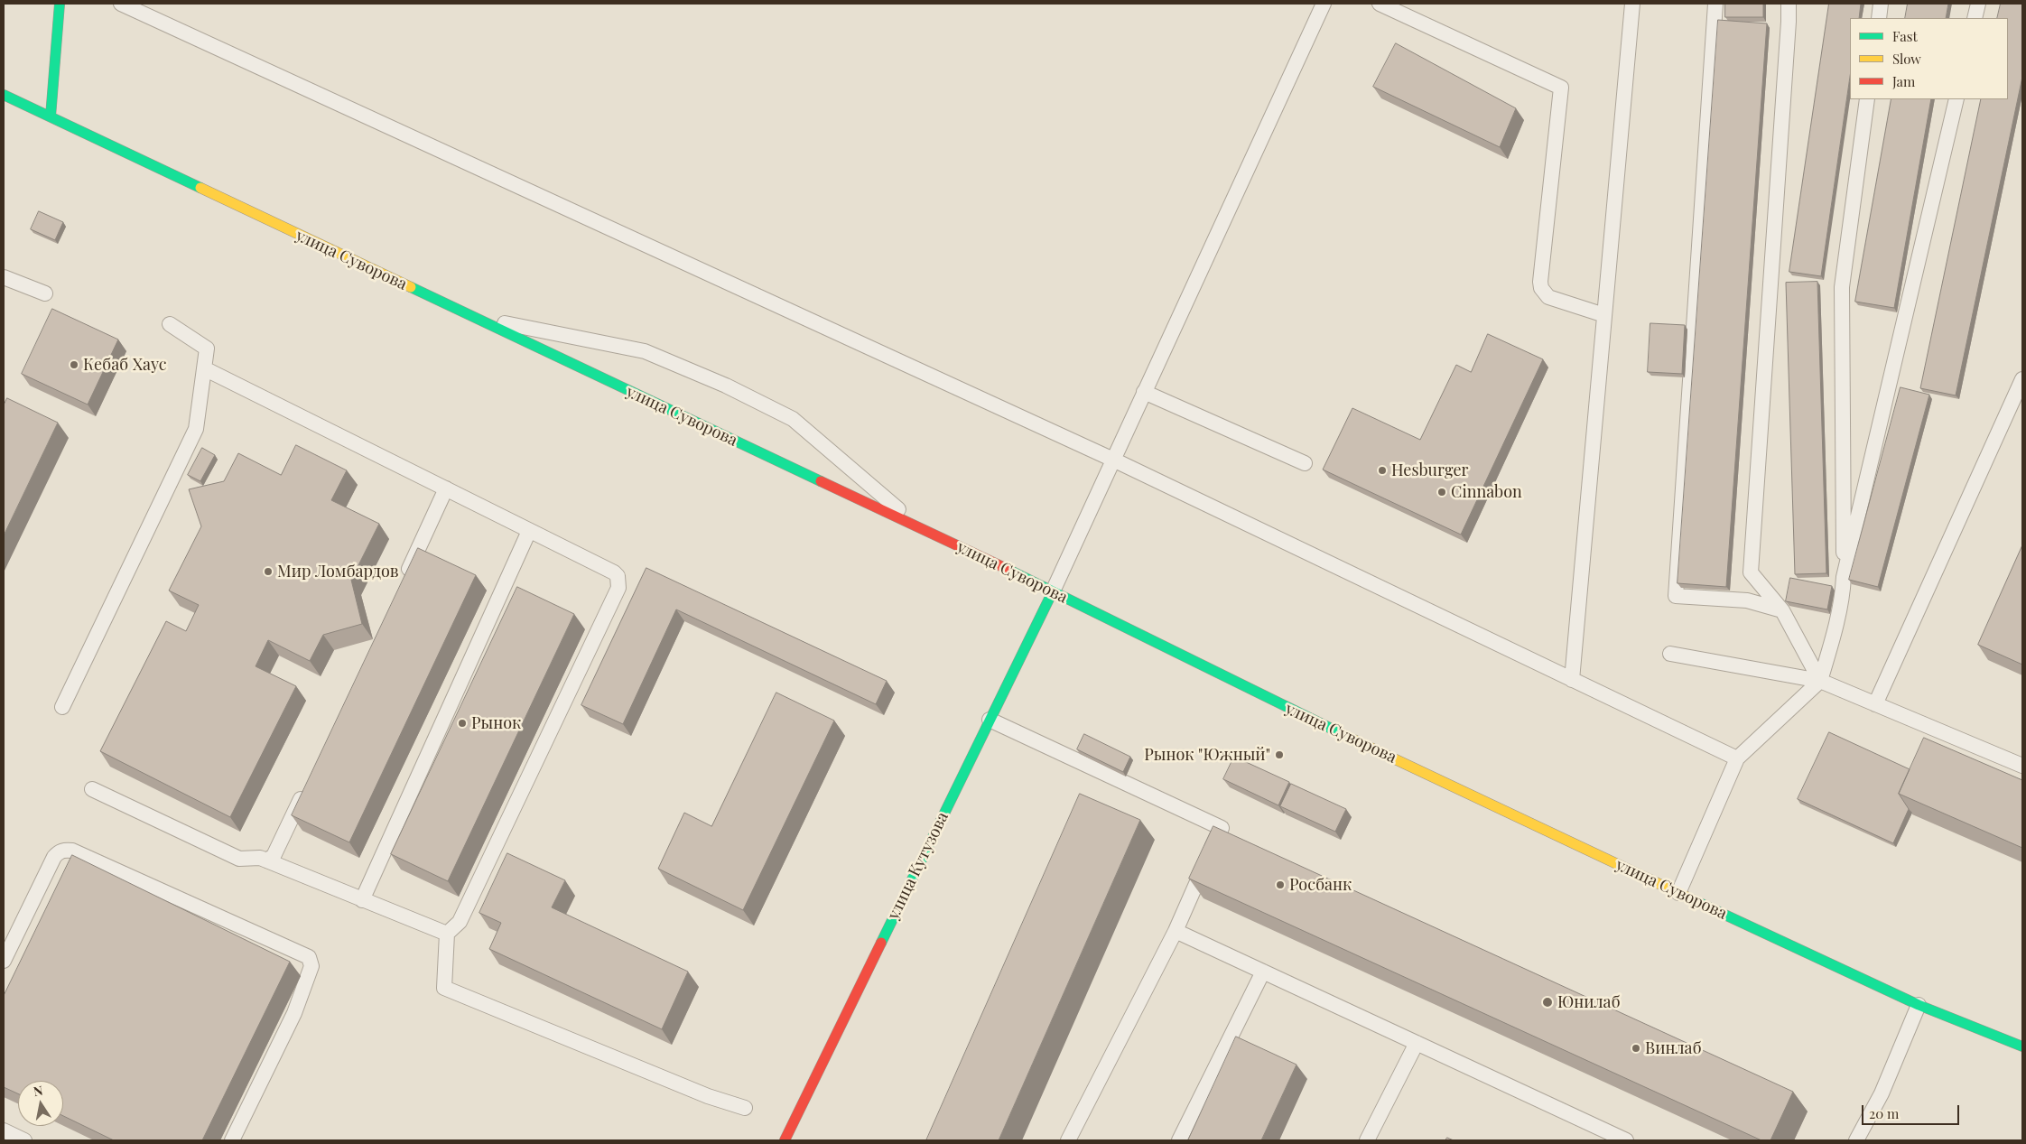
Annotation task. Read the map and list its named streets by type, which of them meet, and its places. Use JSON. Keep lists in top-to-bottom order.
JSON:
{
  "streets": {
    "main road": ["улица Суворова", "улица Кутузова"]
  },
  "crossings": [
    ["улица Суворова", "улица Кутузова"]
  ],
  "places": [
    "Кебаб Хаус",
    "Hesburger",
    "Cinnabon",
    "Мир Ломбардов",
    "Рынок",
    "Рынок \"Южный\"",
    "Росбанк",
    "Юнилаб",
    "Винлаб"
  ],
  "legend": ["Fast", "Slow", "Jam"],
  "scale_bar": "20 m",
  "north": "top"
}
